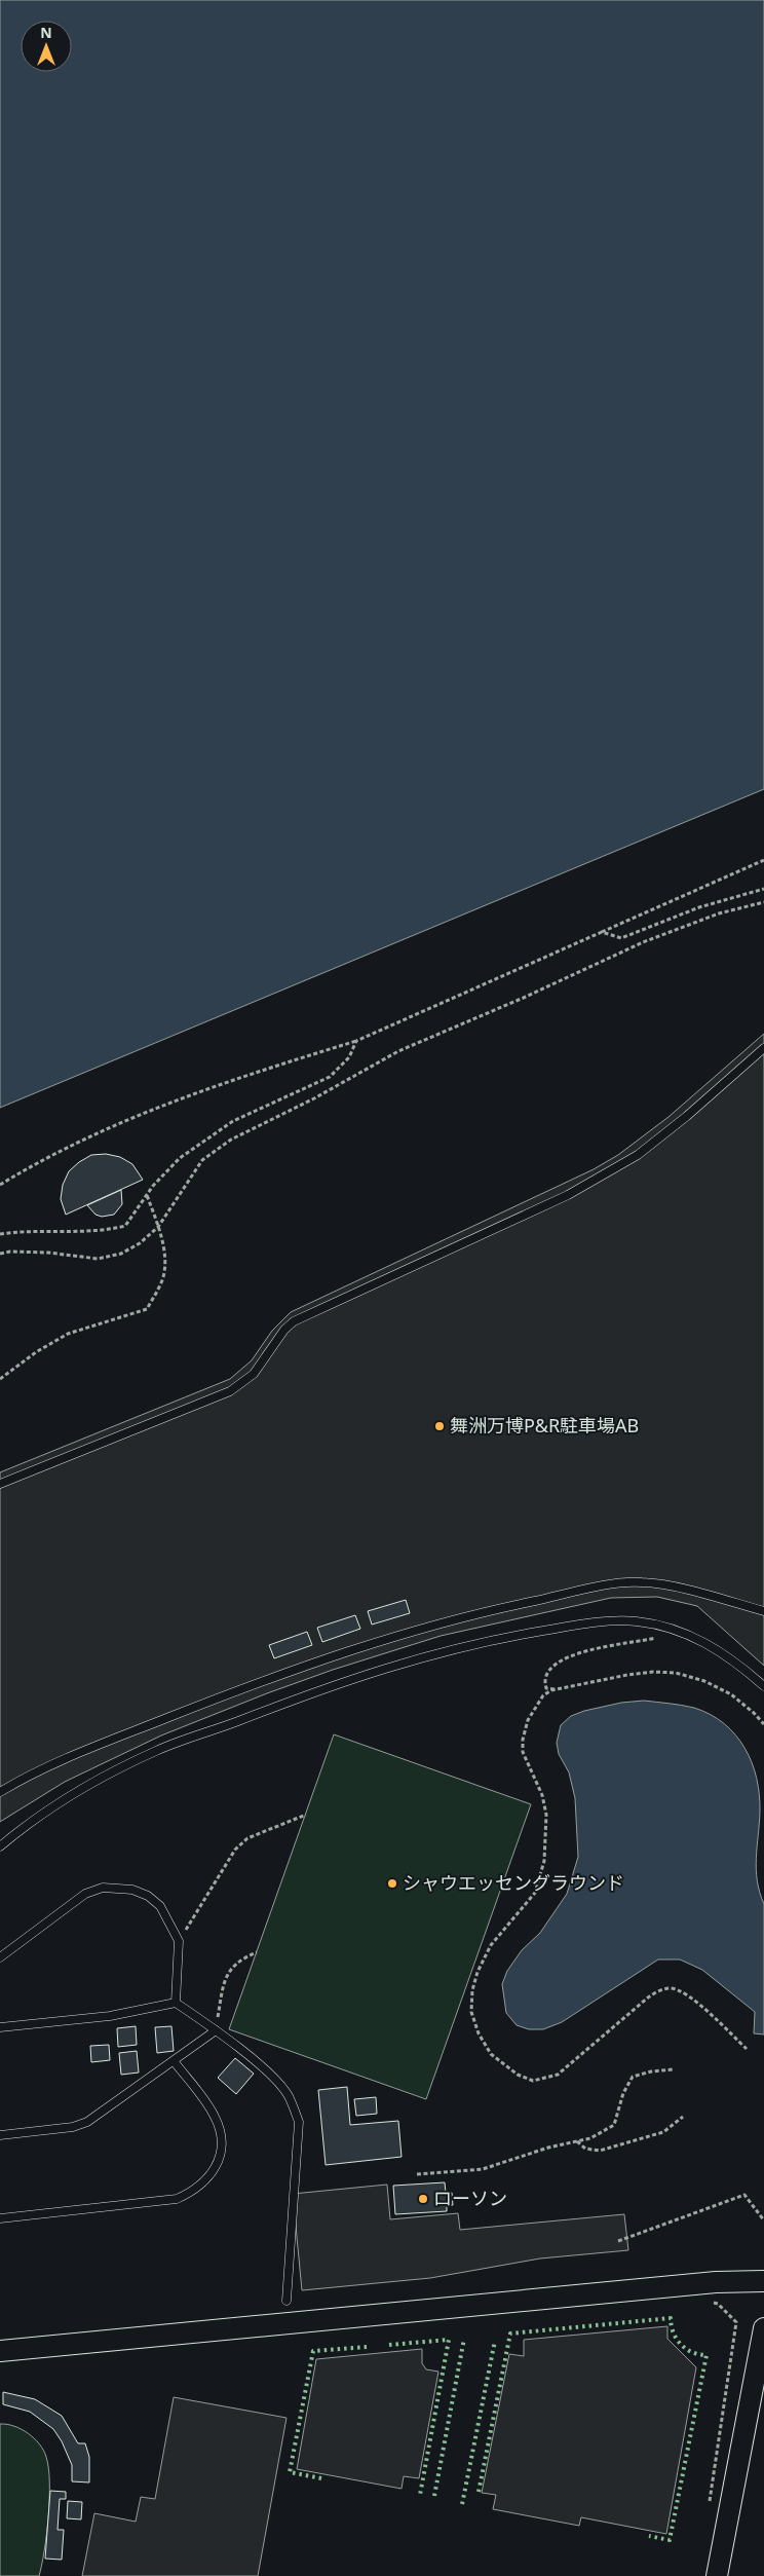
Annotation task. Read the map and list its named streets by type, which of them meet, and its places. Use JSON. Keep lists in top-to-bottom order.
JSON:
{
  "places": ["舞洲万博P&R駐車場AB", "シャウエッセングラウンド", "ローソン"],
  "north": "top"
}
